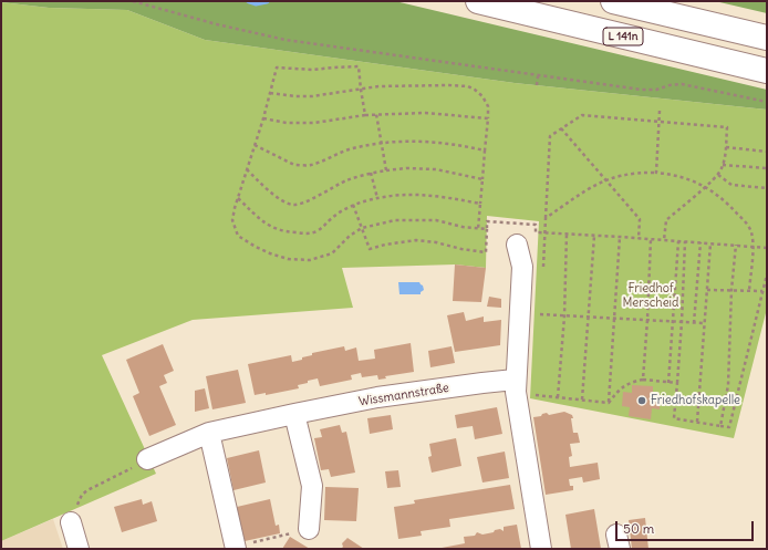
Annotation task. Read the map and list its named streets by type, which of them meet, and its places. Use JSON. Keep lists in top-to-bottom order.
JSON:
{
  "streets": {
    "highway": ["L 141n"],
    "street": ["Wissmannstraße"]
  },
  "parks": ["Friedhof Merscheid"],
  "places": ["Friedhofskapelle"],
  "scale_bar": "50 m"
}
